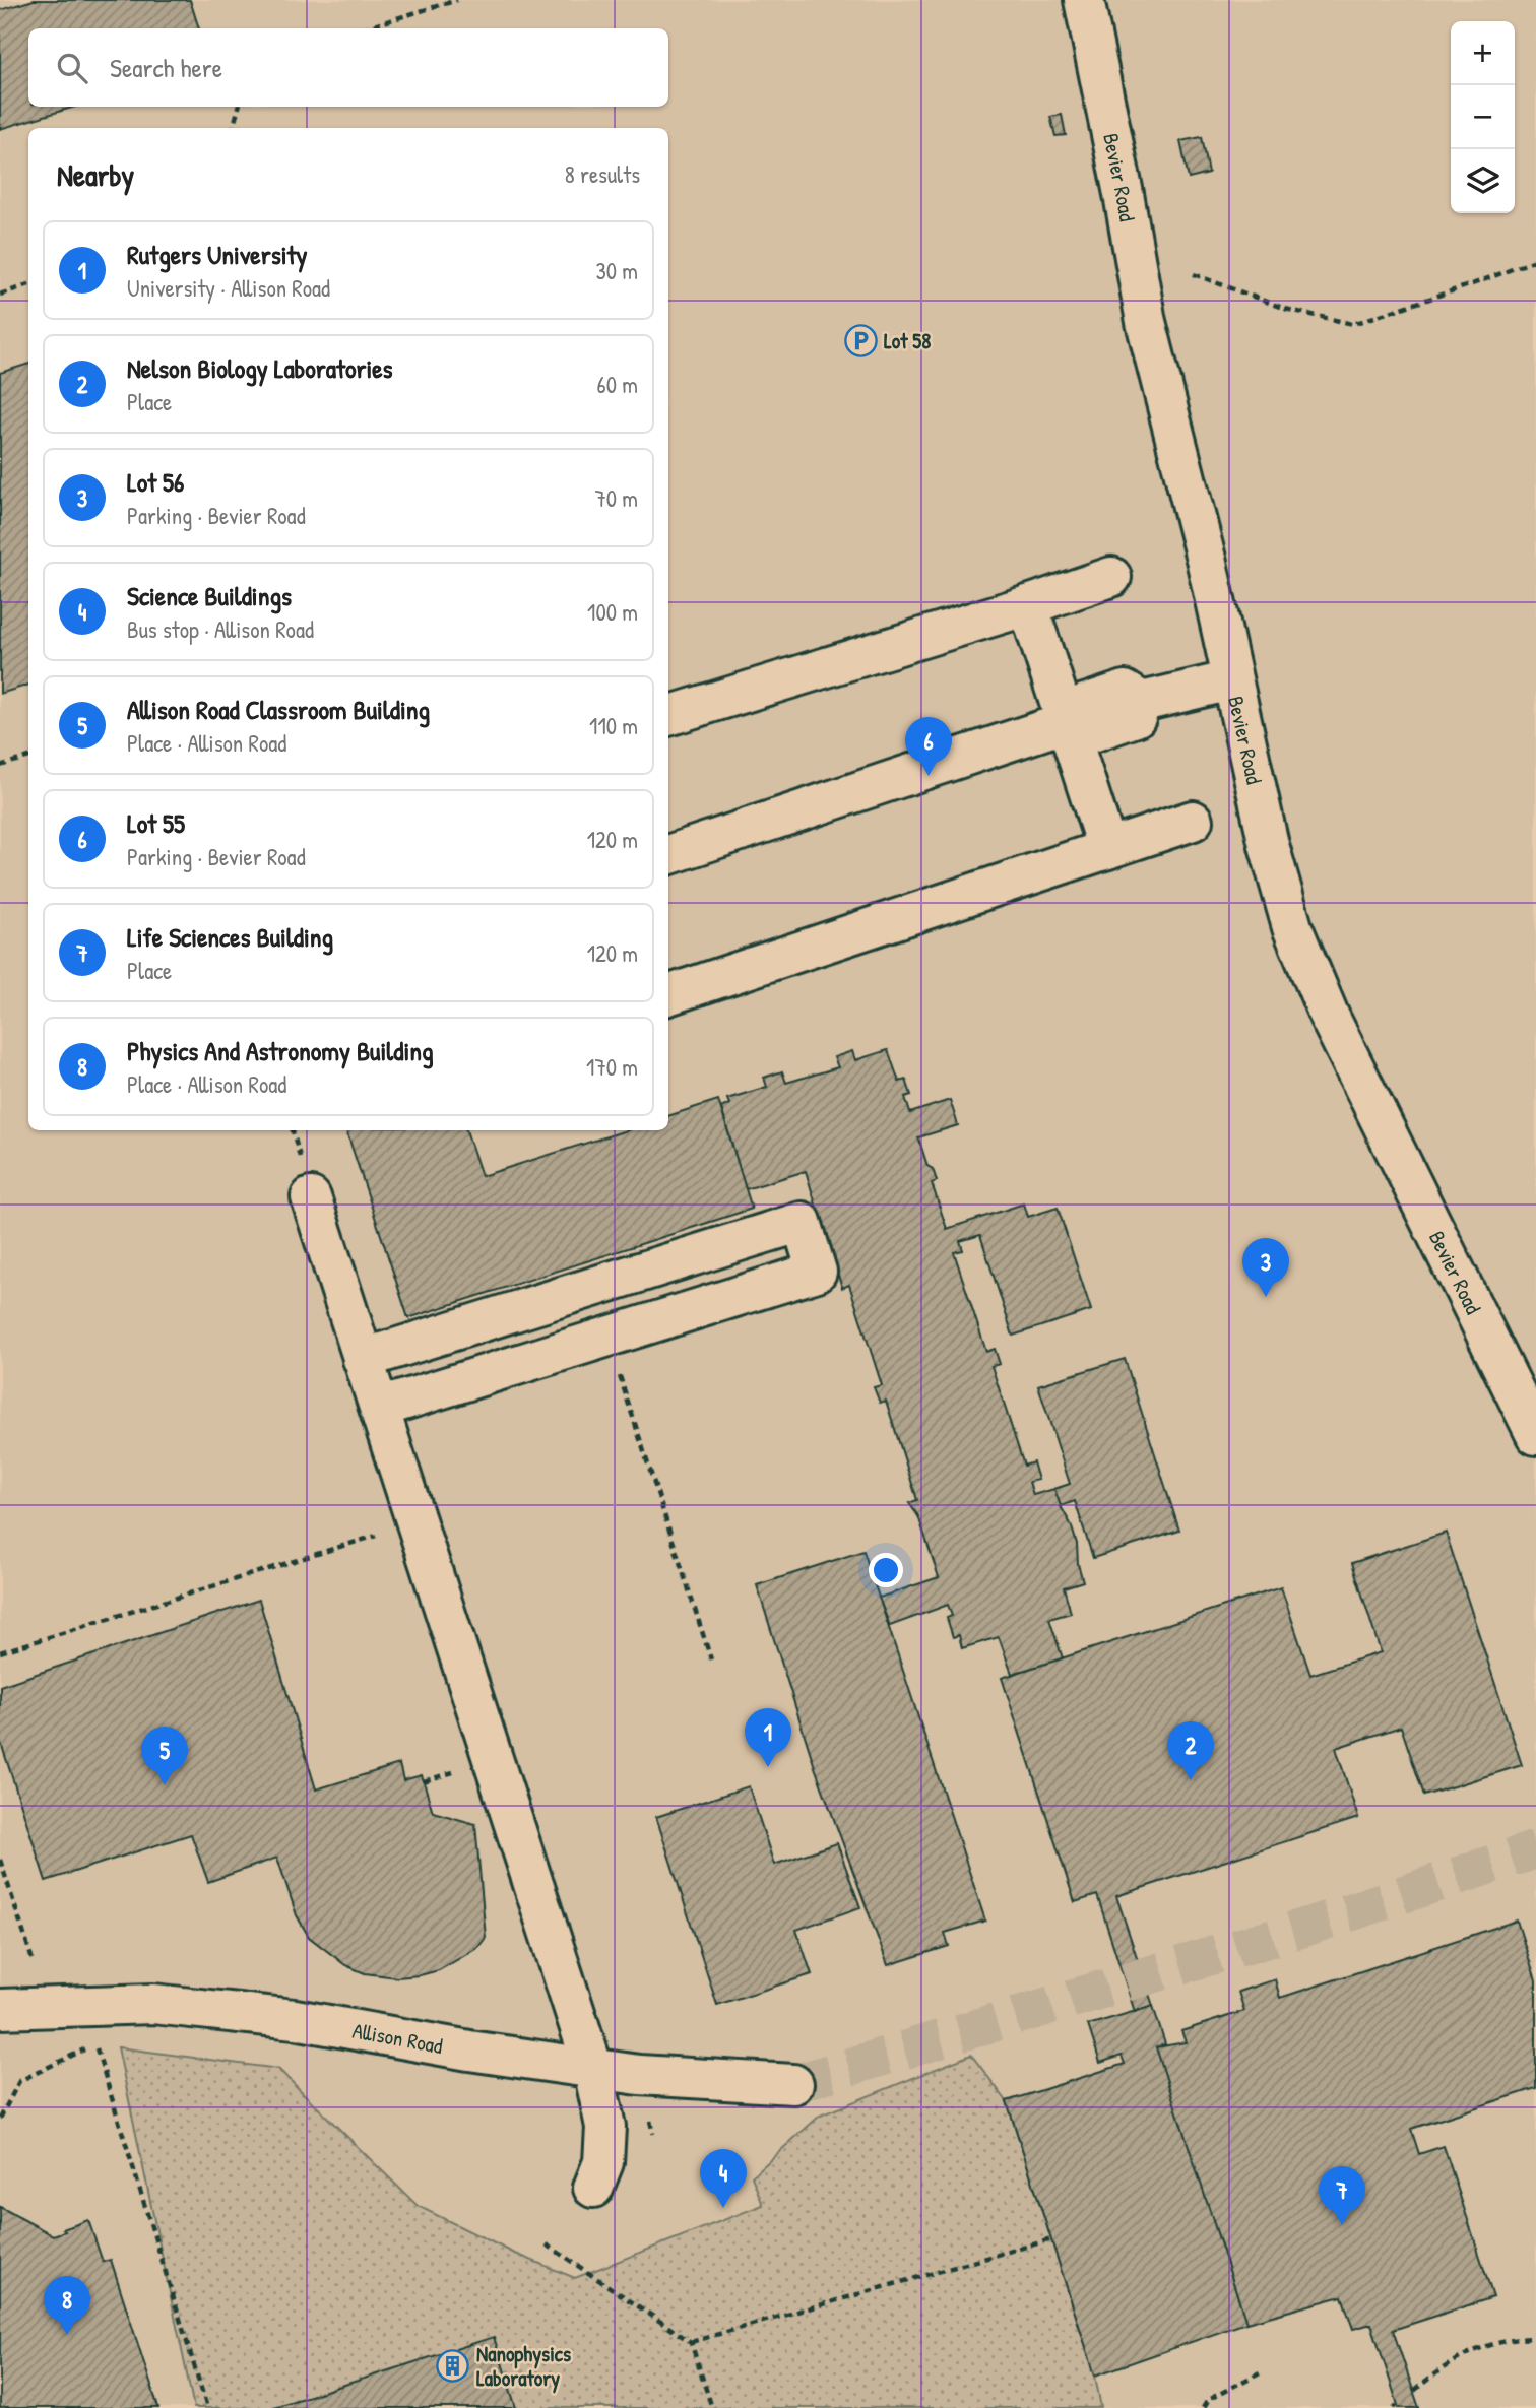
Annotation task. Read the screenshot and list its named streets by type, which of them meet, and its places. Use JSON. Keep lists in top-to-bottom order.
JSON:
{
  "streets": {
    "street": ["Bevier Road", "Allison Road"]
  },
  "places": {
    "parking": ["Lot 58"],
    "building": ["Nanophysics Laboratory"]
  },
  "page": {
    "map_buttons": ["+", "−"],
    "search": "Search here",
    "heading": ["Nearby", "8 results"],
    "list": [
      {
        "mark": "1",
        "name": "Rutgers University",
        "note": "University · Allison Road",
        "value": "30 m"
      },
      {
        "mark": "2",
        "name": "Nelson Biology Laboratories",
        "note": "Place",
        "value": "60 m"
      },
      {
        "mark": "3",
        "name": "Lot 56",
        "note": "Parking · Bevier Road",
        "value": "70 m"
      },
      {
        "mark": "4",
        "name": "Science Buildings",
        "note": "Bus stop · Allison Road",
        "value": "100 m"
      },
      {
        "mark": "5",
        "name": "Allison Road Classroom Building",
        "note": "Place · Allison Road",
        "value": "110 m"
      },
      {
        "mark": "6",
        "name": "Lot 55",
        "note": "Parking · Bevier Road",
        "value": "120 m"
      },
      {
        "mark": "7",
        "name": "Life Sciences Building",
        "note": "Place",
        "value": "120 m"
      },
      {
        "mark": "8",
        "name": "Physics And Astronomy Building",
        "note": "Place · Allison Road",
        "value": "170 m"
      }
    ],
    "pins": [
      "6",
      "3",
      "1",
      "2",
      "5",
      "4",
      "7",
      "8"
    ]
  }
}
